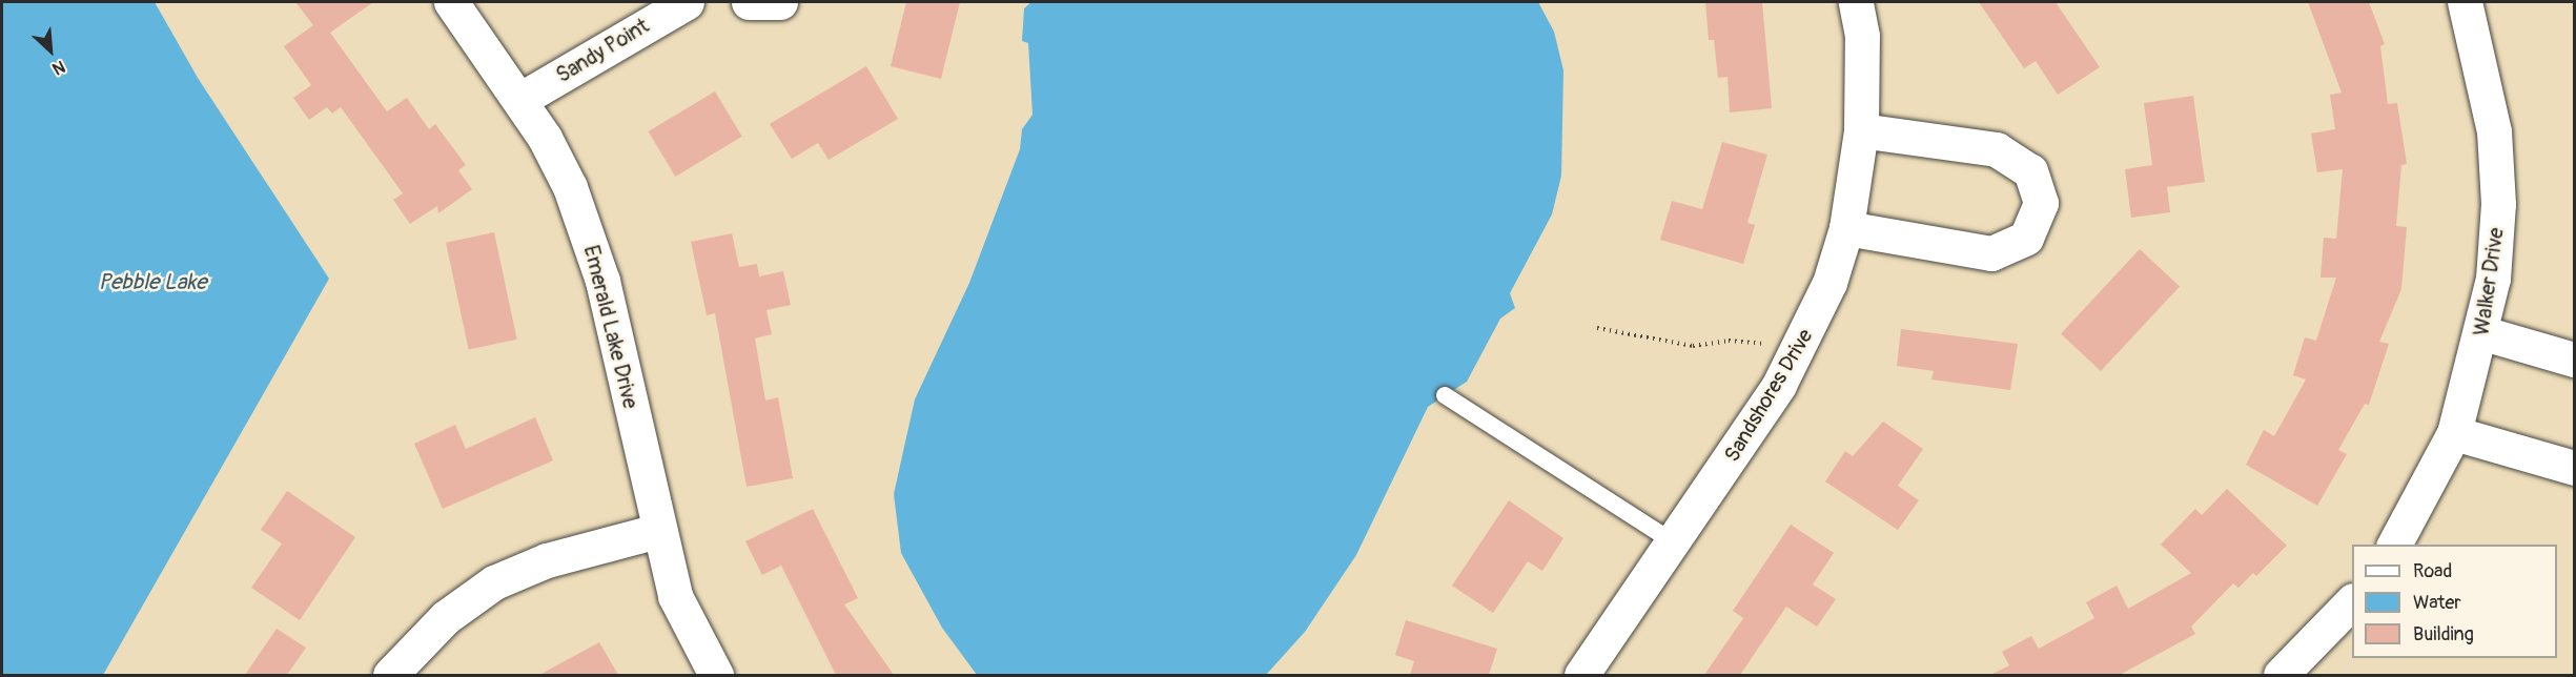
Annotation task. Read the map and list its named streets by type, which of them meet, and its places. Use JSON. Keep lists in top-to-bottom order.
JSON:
{
  "streets": {
    "street": [
      "Sandy Point",
      "Walker Drive",
      "Emerald Lake Drive",
      "Sandshores Drive"
    ]
  },
  "crossings": [
    ["Sandy Point", "Emerald Lake Drive"]
  ],
  "water": ["Pebble Lake"],
  "legend": ["Road", "Water", "Building"],
  "north": "bottom right"
}
